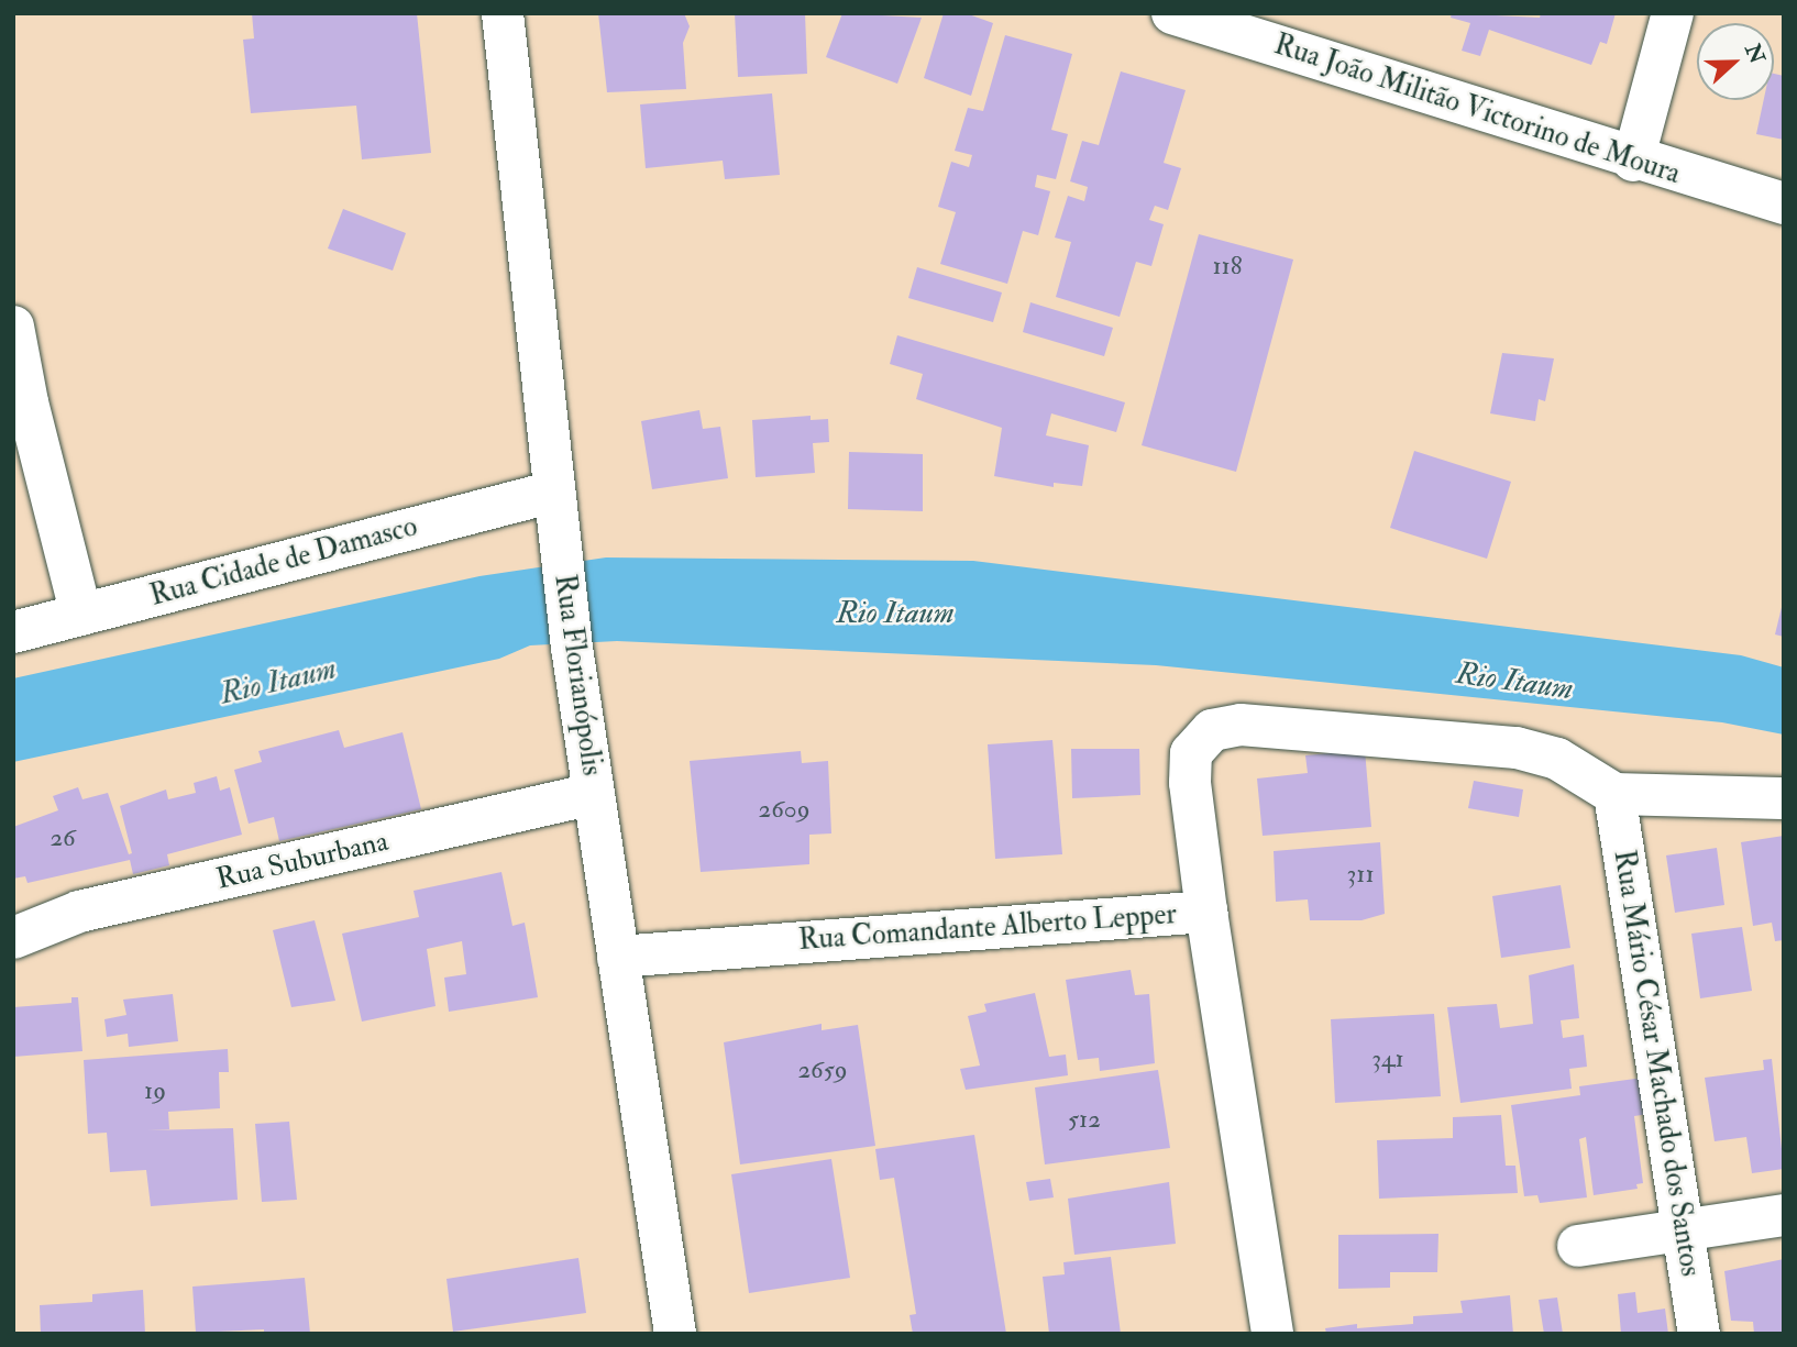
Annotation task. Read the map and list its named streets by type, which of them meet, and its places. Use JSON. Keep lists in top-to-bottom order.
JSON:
{
  "streets": {
    "street": [
      "Rua João Militão Victorino de Moura",
      "Rua Cidade de Damasco",
      "Rua Florianópolis",
      "Rua Suburbana",
      "Rua Comandante Alberto Lepper",
      "Rua Mário César Machado dos Santos"
    ]
  },
  "crossings": [
    ["Rua Cidade de Damasco", "Rua Florianópolis"],
    ["Rua Florianópolis", "Rua Suburbana"],
    ["Rua Florianópolis", "Rua Comandante Alberto Lepper"]
  ],
  "water": ["Rio Itaum"],
  "house_numbers": [
    "118",
    "2609",
    "26",
    "311",
    "341",
    "2659",
    "19",
    "512"
  ],
  "north": "right"
}
